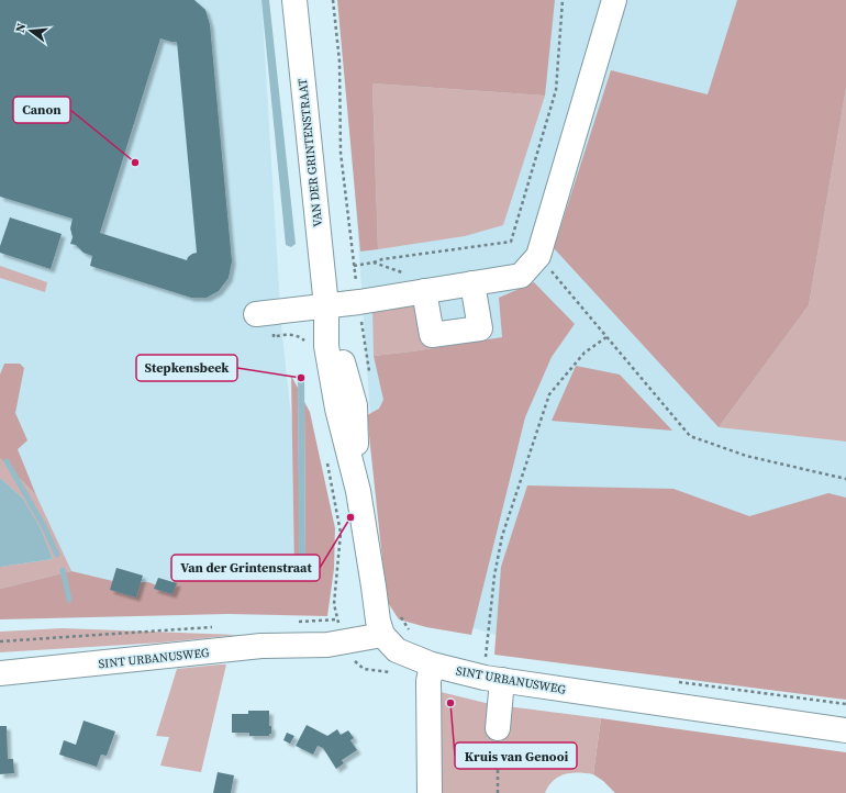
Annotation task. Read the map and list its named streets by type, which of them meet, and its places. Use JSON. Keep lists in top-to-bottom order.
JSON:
{
  "streets": {
    "street": ["VAN DER GRINTENSTRAAT", "SINT URBANUSWEG"]
  },
  "crossings": [
    ["VAN DER GRINTENSTRAAT", "SINT URBANUSWEG"]
  ],
  "places": [
    "Canon",
    "Stepkensbeek",
    "Van der Grintenstraat",
    "Kruis van Genooi"
  ],
  "north": "left"
}
